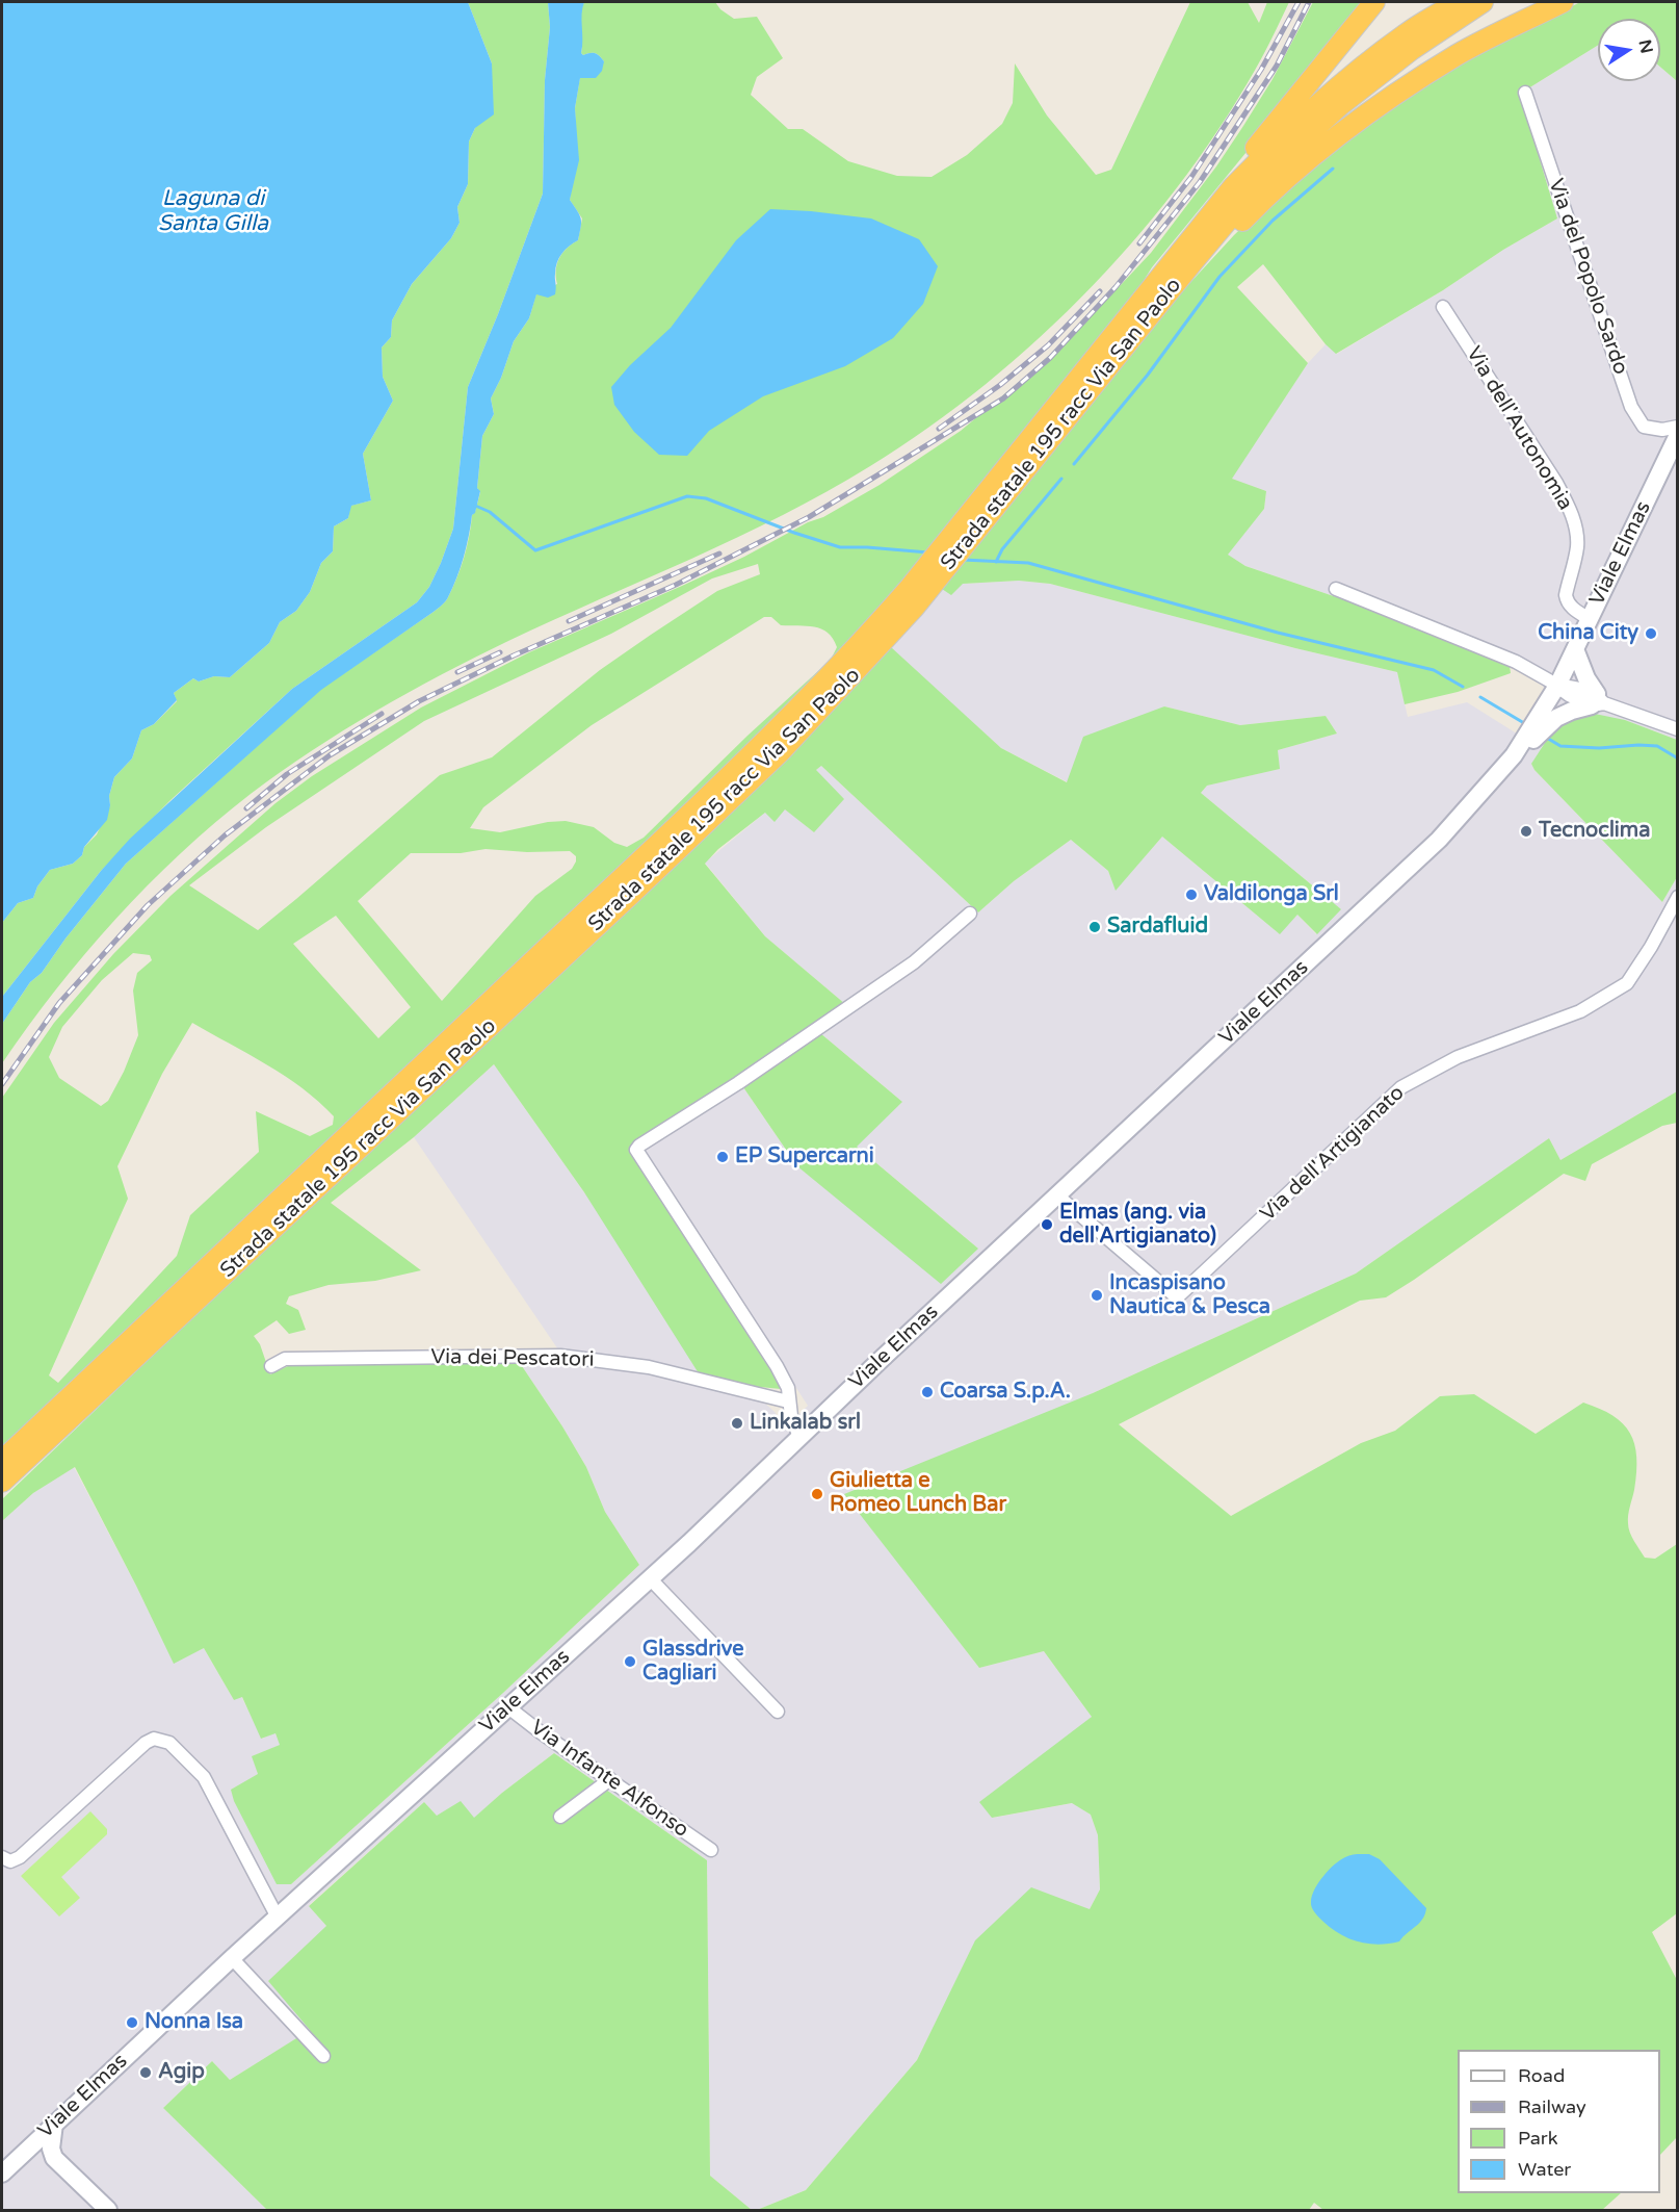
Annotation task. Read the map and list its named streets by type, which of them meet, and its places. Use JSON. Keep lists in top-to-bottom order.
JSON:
{
  "streets": {
    "highway": ["Strada statale 195 racc Via San Paolo"],
    "main road": ["Viale Elmas"],
    "street": [
      "Via del Popolo Sardo",
      "Via dell'Autonomia",
      "Via dell'Artigianato",
      "Via dei Pescatori",
      "Via Infante Alfonso"
    ]
  },
  "crossings": [
    ["Via dell'Autonomia", "Viale Elmas"],
    ["Viale Elmas", "Via dell'Artigianato"],
    ["Viale Elmas", "Via Infante Alfonso"]
  ],
  "water": ["Laguna di Santa Gilla"],
  "places": [
    "China City",
    "Tecnoclima",
    "Valdilonga Srl",
    "Sardafluid",
    "EP Supercarni",
    "Elmas (ang. via dell'Artigianato)",
    "Incaspisano Nautica & Pesca",
    "Coarsa S.p.A.",
    "Linkalab srl",
    "Giulietta e Romeo Lunch Bar",
    "Glassdrive Cagliari",
    "Nonna Isa",
    "Agip"
  ],
  "legend": [
    "Road",
    "Railway",
    "Park",
    "Water"
  ],
  "north": "right"
}
